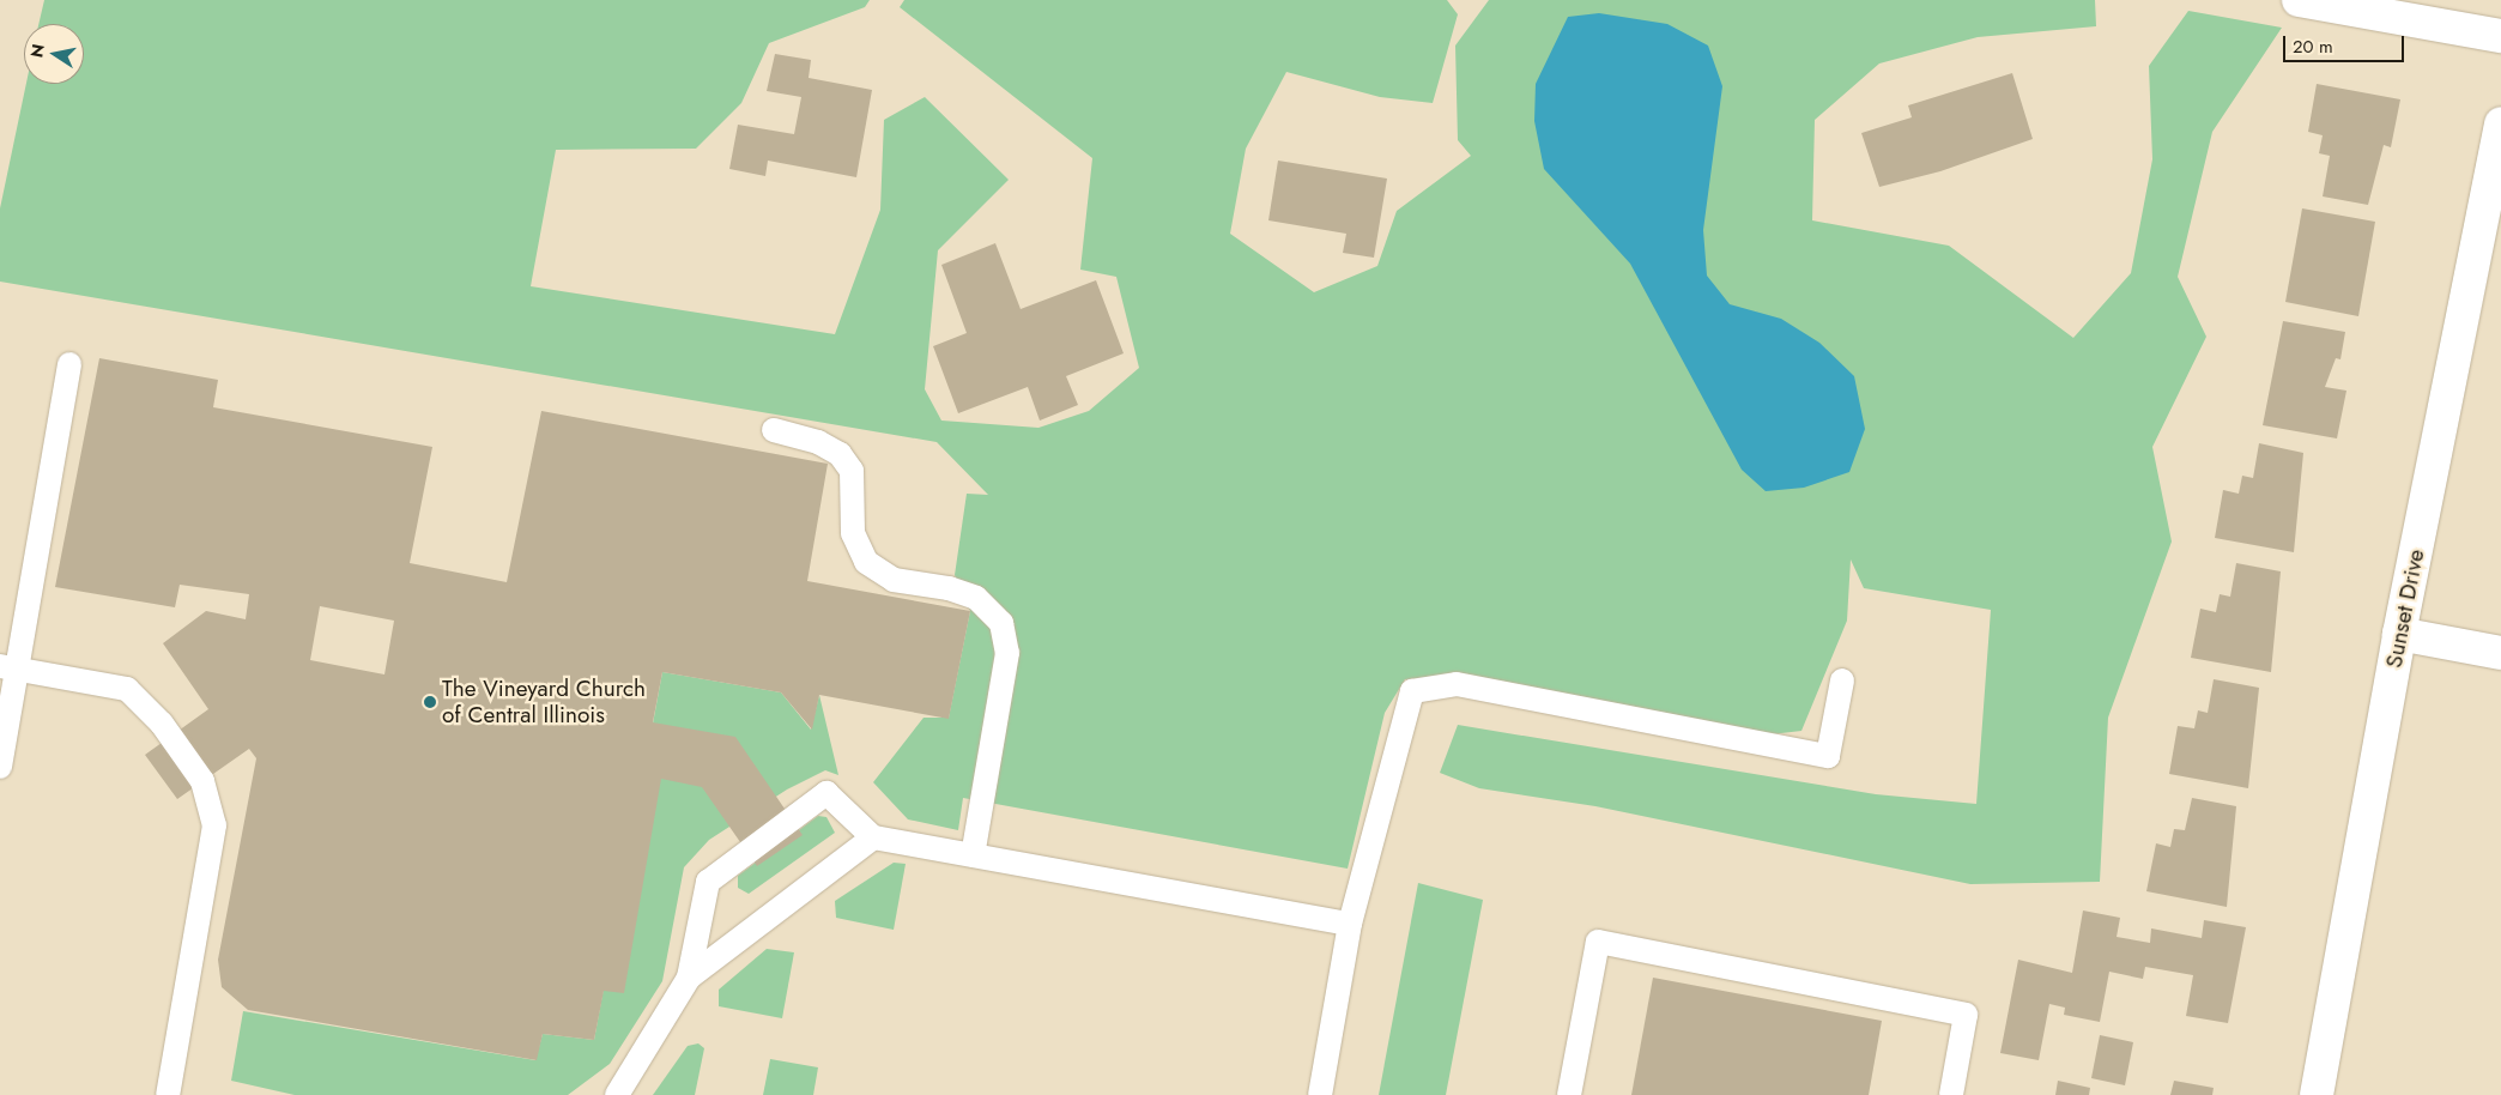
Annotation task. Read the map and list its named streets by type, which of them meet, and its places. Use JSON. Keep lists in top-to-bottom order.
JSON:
{
  "streets": {
    "street": ["Sunset Drive"]
  },
  "places": ["The Vineyard Church of Central Illinois"],
  "scale_bar": "20 m",
  "north": "left"
}
